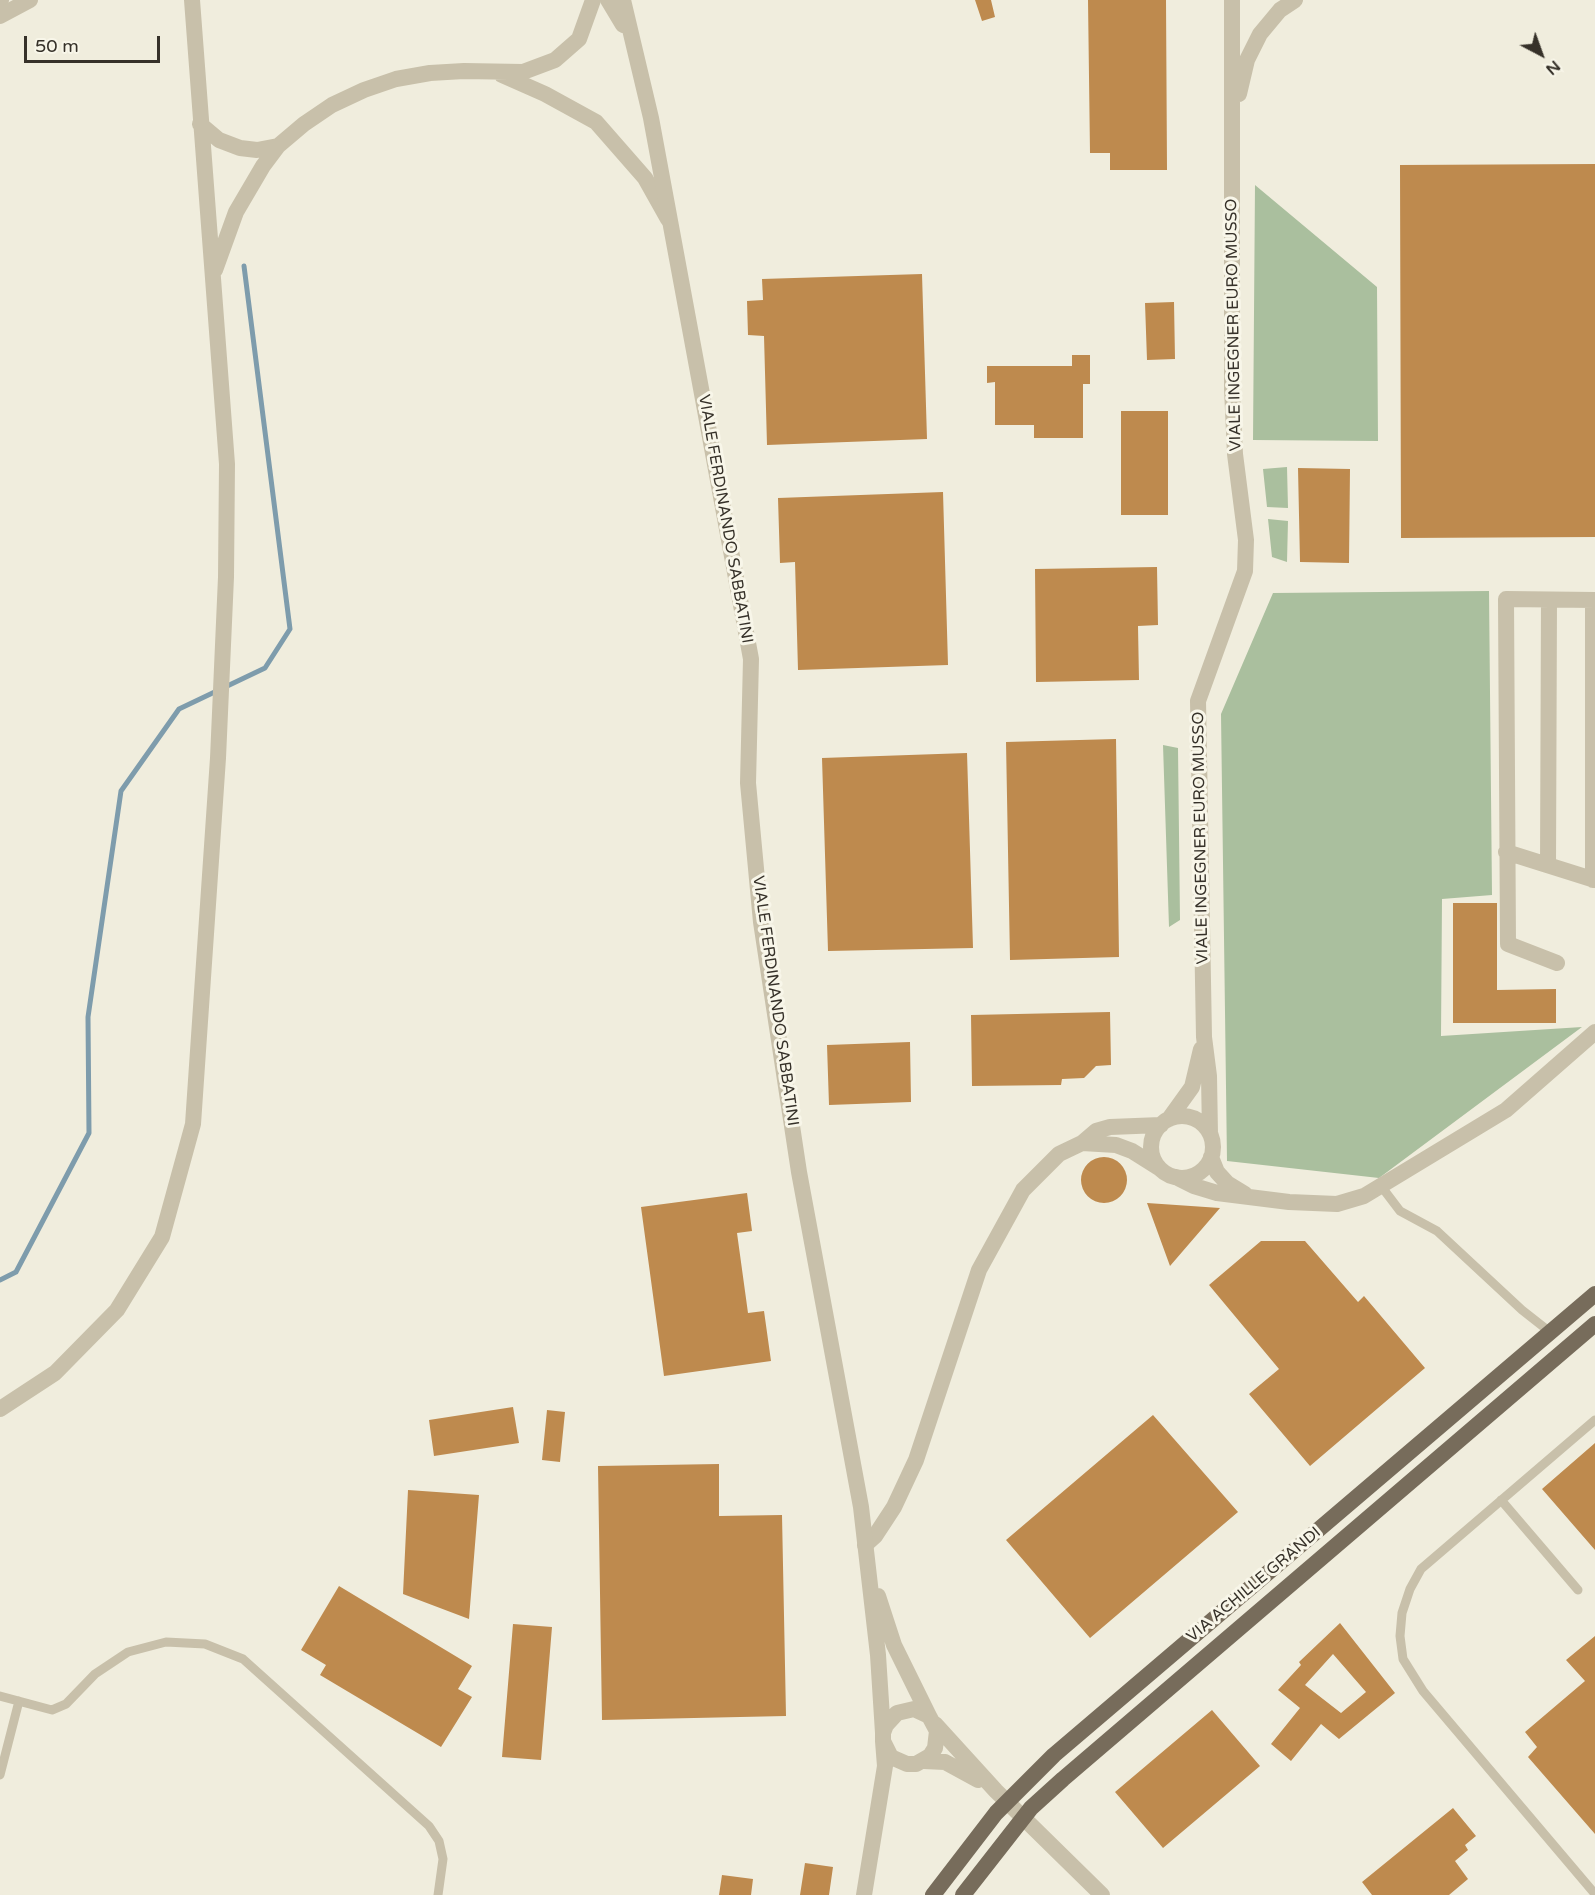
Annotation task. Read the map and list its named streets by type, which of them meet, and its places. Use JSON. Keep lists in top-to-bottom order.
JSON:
{
  "streets": {
    "main road": ["VIA ACHILLE GRANDI"],
    "street": ["VIALE INGEGNER EURO MUSSO", "VIALE FERDINANDO SABBATINI"]
  },
  "scale_bar": "50 m",
  "north": "bottom right"
}
